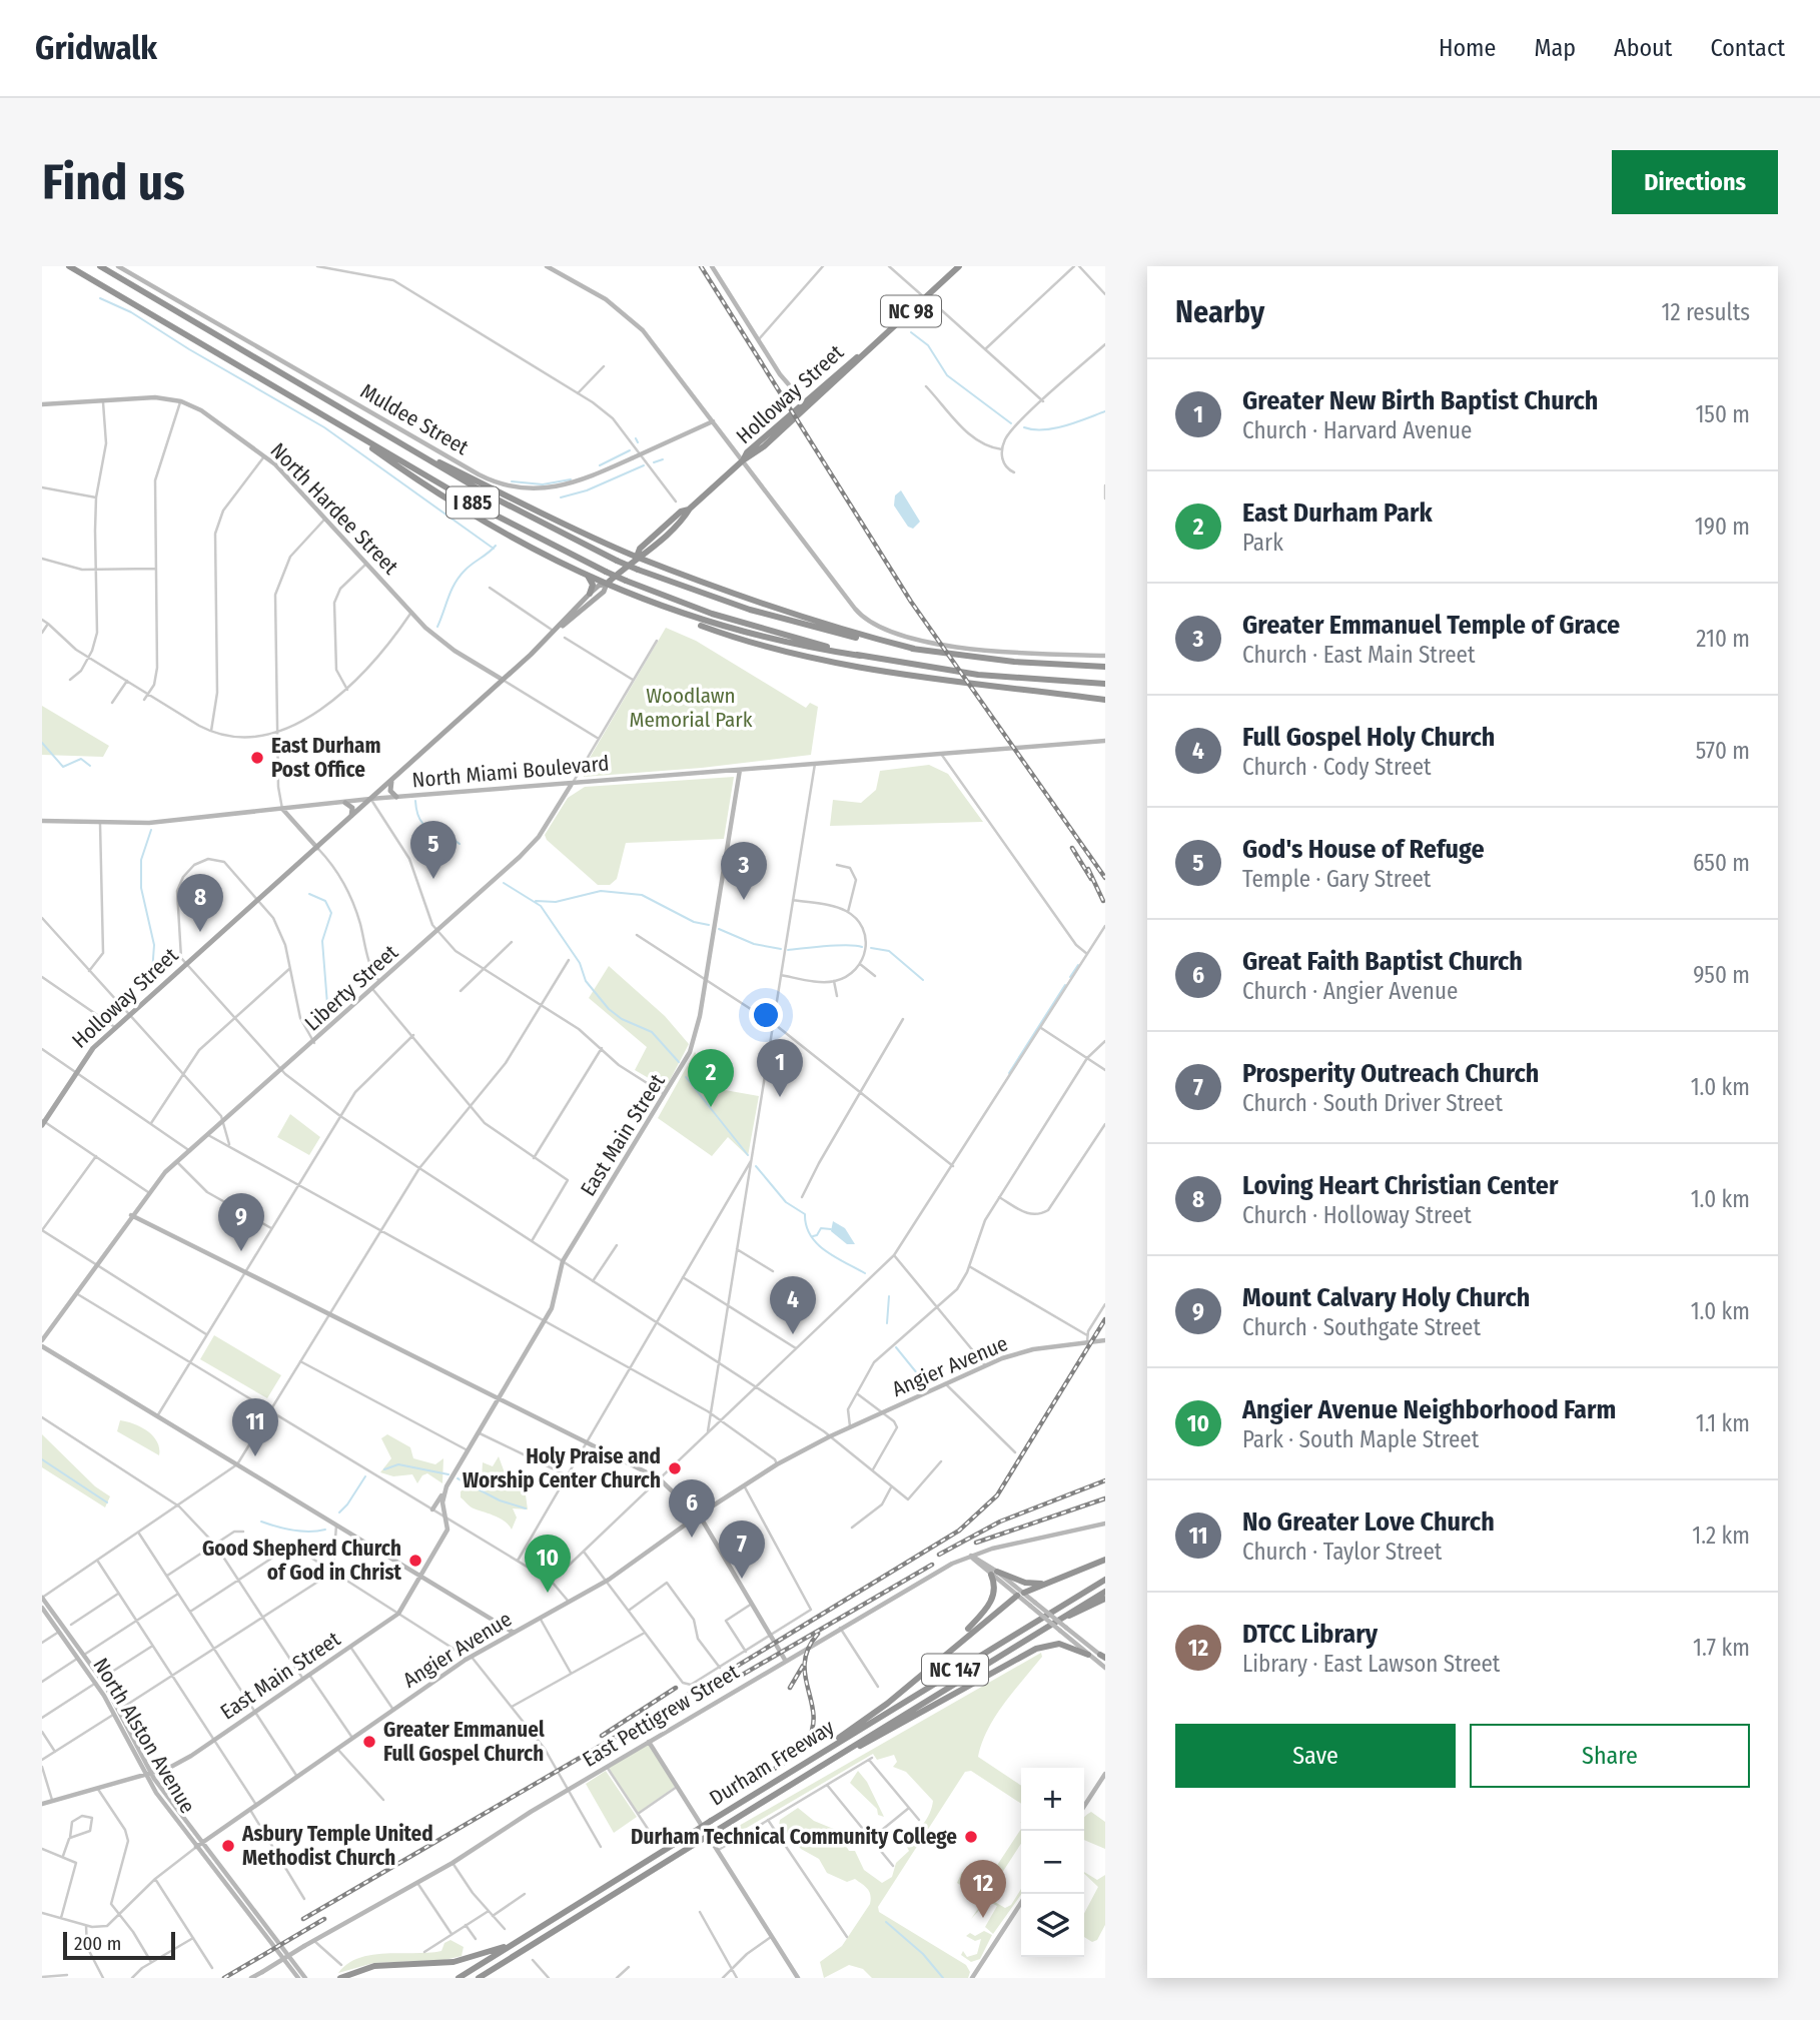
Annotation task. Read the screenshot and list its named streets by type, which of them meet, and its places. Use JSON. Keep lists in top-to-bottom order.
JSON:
{
  "streets": {
    "highway": [
      "NC 98",
      "Holloway Street",
      "I 885",
      "NC 147",
      "Durham Freeway"
    ],
    "street": [
      "Muldee Street",
      "North Hardee Street",
      "North Miami Boulevard",
      "Liberty Street",
      "East Main Street",
      "Angier Avenue",
      "East Pettigrew Street",
      "North Alston Avenue"
    ]
  },
  "crossings": [
    ["Holloway Street", "North Hardee Street"],
    ["Holloway Street", "North Miami Boulevard"],
    ["North Miami Boulevard", "Liberty Street"],
    ["North Miami Boulevard", "East Main Street"],
    ["East Main Street", "North Alston Avenue"],
    ["Angier Avenue", "North Alston Avenue"]
  ],
  "parks": ["Woodlawn Memorial Park"],
  "places": [
    "East Durham Post Office",
    "Holy Praise and Worship Center Church",
    "Good Shepherd Church of God in Christ",
    "Greater Emmanuel Full Gospel Church",
    "Durham Technical Community College",
    "Asbury Temple United Methodist Church"
  ],
  "scale_bar": "200 m",
  "page": {
    "header": "Gridwalk",
    "nav": [
      "Home",
      "Map",
      "About",
      "Contact"
    ],
    "buttons": [
      "Directions",
      ["Save", "Share"]
    ],
    "title": "Find us",
    "heading": ["Nearby", "12 results"],
    "list": [
      {
        "mark": "1",
        "name": "Greater New Birth Baptist Church",
        "note": "Church · Harvard Avenue",
        "value": "150 m"
      },
      {
        "mark": "2",
        "name": "East Durham Park",
        "note": "Park",
        "value": "190 m"
      },
      {
        "mark": "3",
        "name": "Greater Emmanuel Temple of Grace",
        "note": "Church · East Main Street",
        "value": "210 m"
      },
      {
        "mark": "4",
        "name": "Full Gospel Holy Church",
        "note": "Church · Cody Street",
        "value": "570 m"
      },
      {
        "mark": "5",
        "name": "God's House of Refuge",
        "note": "Temple · Gary Street",
        "value": "650 m"
      },
      {
        "mark": "6",
        "name": "Great Faith Baptist Church",
        "note": "Church · Angier Avenue",
        "value": "950 m"
      },
      {
        "mark": "7",
        "name": "Prosperity Outreach Church",
        "note": "Church · South Driver Street",
        "value": "1.0 km"
      },
      {
        "mark": "8",
        "name": "Loving Heart Christian Center",
        "note": "Church · Holloway Street",
        "value": "1.0 km"
      },
      {
        "mark": "9",
        "name": "Mount Calvary Holy Church",
        "note": "Church · Southgate Street",
        "value": "1.0 km"
      },
      {
        "mark": "10",
        "name": "Angier Avenue Neighborhood Farm",
        "note": "Park · South Maple Street",
        "value": "1.1 km"
      },
      {
        "mark": "11",
        "name": "No Greater Love Church",
        "note": "Church · Taylor Street",
        "value": "1.2 km"
      },
      {
        "mark": "12",
        "name": "DTCC Library",
        "note": "Library · East Lawson Street",
        "value": "1.7 km"
      }
    ],
    "pins": [
      "5",
      "3",
      "8",
      "1",
      "2",
      "9",
      "4",
      "11",
      "6",
      "7",
      "10",
      "12"
    ],
    "map_buttons": ["+", "−"],
    "scale": "200 m"
  }
}
